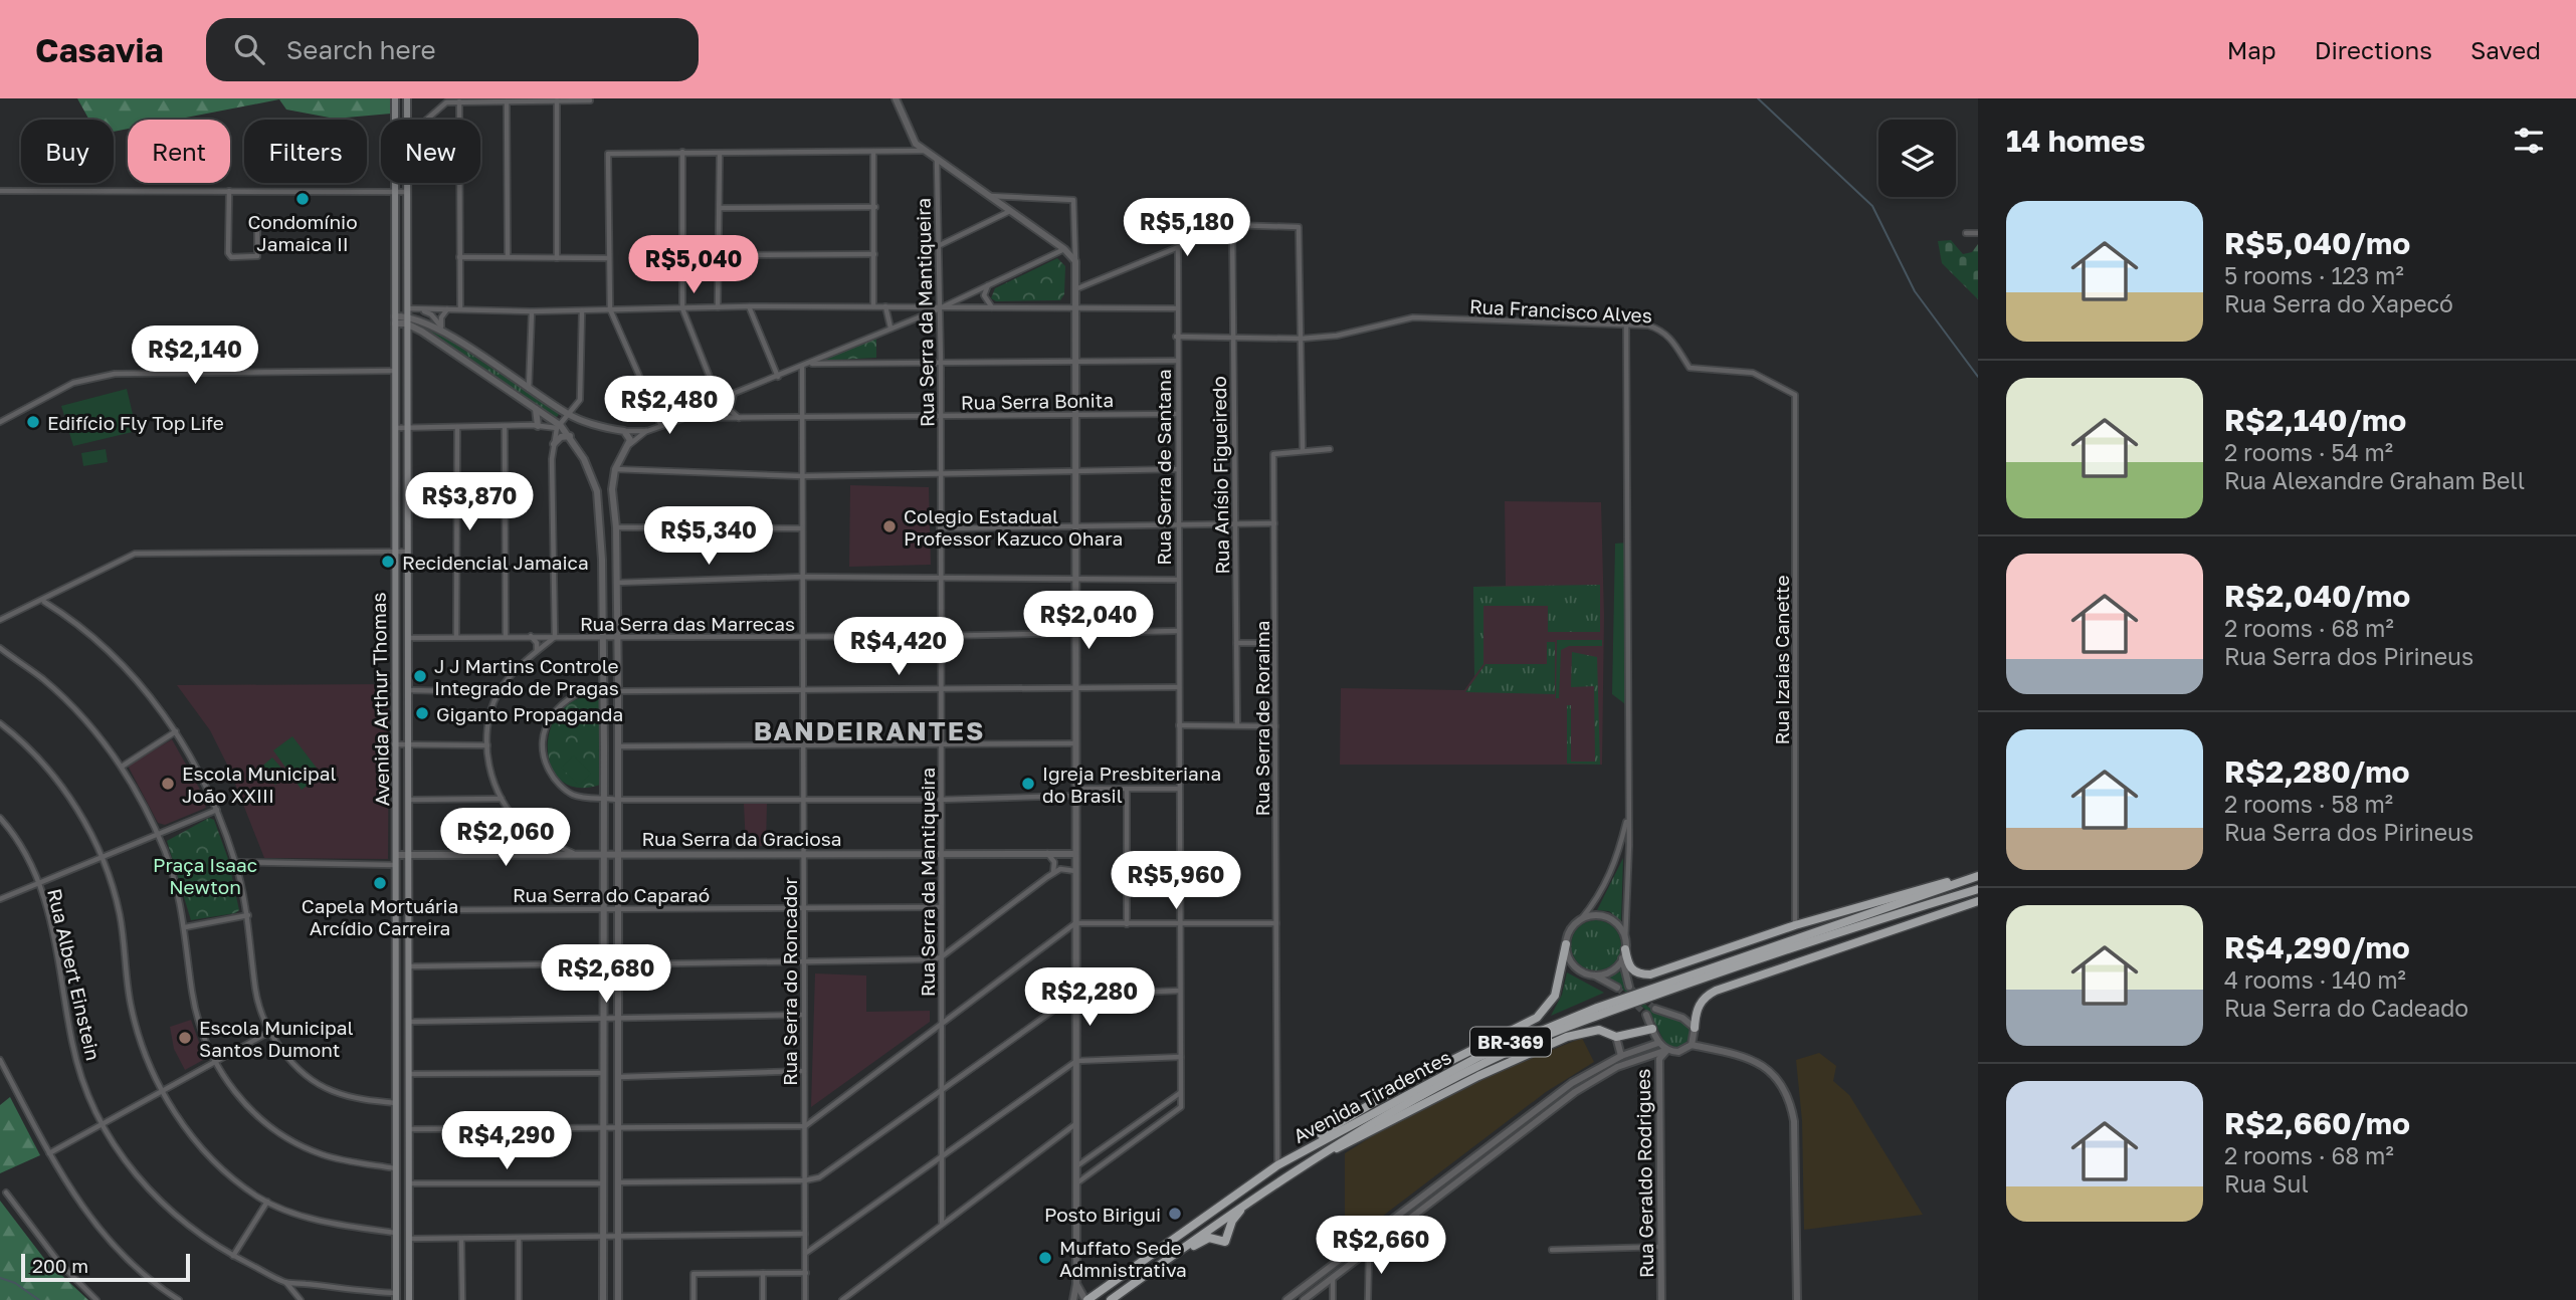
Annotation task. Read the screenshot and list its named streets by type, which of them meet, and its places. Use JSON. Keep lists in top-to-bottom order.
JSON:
{
  "streets": {
    "highway": ["BR-369", "Avenida Tiradentes"],
    "main road": ["Avenida Arthur Thomas"],
    "street": [
      "Rua Francisco Alves",
      "Rua Serra da Mantiqueira",
      "Rua Serra Bonita",
      "Rua Serra de Santana",
      "Rua Anísio Figueiredo",
      "Rua Serra das Marrecas",
      "Rua Izaias Canette",
      "Rua Serra de Roraima",
      "Rua Serra da Graciosa",
      "Rua Serra do Caparaó",
      "Rua Albert Einstein",
      "Rua Serra do Roncador",
      "Rua Geraldo Rodrigues"
    ]
  },
  "crossings": [
    ["Rua Francisco Alves", "Rua Serra de Santana"],
    ["Rua Francisco Alves", "Rua Anísio Figueiredo"],
    ["Rua Francisco Alves", "Rua Izaias Canette"],
    ["Rua Serra da Mantiqueira", "Rua Serra Bonita"],
    ["Rua Serra da Mantiqueira", "Rua Serra das Marrecas"],
    ["Rua Serra da Mantiqueira", "Rua Serra da Graciosa"],
    ["Rua Serra da Mantiqueira", "Rua Serra do Caparaó"],
    ["Rua Serra Bonita", "Rua Serra de Santana"],
    ["Rua Serra Bonita", "Rua Serra do Roncador"],
    ["Rua Serra de Santana", "Rua Serra das Marrecas"],
    ["Rua Serra das Marrecas", "Avenida Arthur Thomas"],
    ["Rua Serra das Marrecas", "Rua Serra do Roncador"],
    ["Avenida Arthur Thomas", "Rua Serra da Graciosa"],
    ["Avenida Arthur Thomas", "Rua Serra do Caparaó"],
    ["Avenida Arthur Thomas", "Rua Albert Einstein"],
    ["Rua Serra de Roraima", "Avenida Tiradentes"],
    ["Rua Serra da Graciosa", "Rua Serra do Roncador"],
    ["Rua Serra do Caparaó", "Rua Serra do Roncador"]
  ],
  "districts": ["BANDEIRANTES"],
  "parks": ["Praça Isaac Newton"],
  "places": [
    "Condomínio Jamaica II",
    "Edifício Fly Top Life",
    "Colegio Estadual Professor Kazuco Ohara",
    "Recidencial Jamaica",
    "J J Martins Controle Integrado de Pragas",
    "Giganto Propaganda",
    "Escola Municipal João XXIII",
    "Igreja Presbiteriana do Brasil",
    "Capela Mortuária Arcídio Carreira",
    "Escola Municipal Santos Dumont",
    "Posto Birigui",
    "Muffato Sede Admnistrativa"
  ],
  "scale_bar": "200 m",
  "page": {
    "header": "Casavia",
    "search": "Search here",
    "nav": ["Map", "Directions", "Saved"],
    "heading": "14 homes",
    "chip": [
      "Buy",
      "Rent",
      "Filters",
      "New"
    ],
    "list": [
      {
        "name": "R$5,040/mo",
        "note": "5 rooms · 123 m² · Rua Serra do Xapecó"
      },
      {
        "name": "R$2,140/mo",
        "note": "2 rooms · 54 m² · Rua Alexandre Graham Bell"
      },
      {
        "name": "R$2,040/mo",
        "note": "2 rooms · 68 m² · Rua Serra dos Pirineus"
      },
      {
        "name": "R$2,280/mo",
        "note": "2 rooms · 58 m² · Rua Serra dos Pirineus"
      },
      {
        "name": "R$4,290/mo",
        "note": "4 rooms · 140 m² · Rua Serra do Cadeado"
      },
      {
        "name": "R$2,660/mo",
        "note": "2 rooms · 68 m² · Rua Sul"
      }
    ],
    "price": [
      "R$5,180",
      "R$5,040",
      "R$2,140",
      "R$2,480",
      "R$3,870",
      "R$5,340",
      "R$2,040",
      "R$4,420",
      "R$2,060",
      "R$5,960",
      "R$2,680",
      "R$2,280",
      "R$4,290",
      "R$2,660"
    ],
    "scale": "200 m"
  }
}
